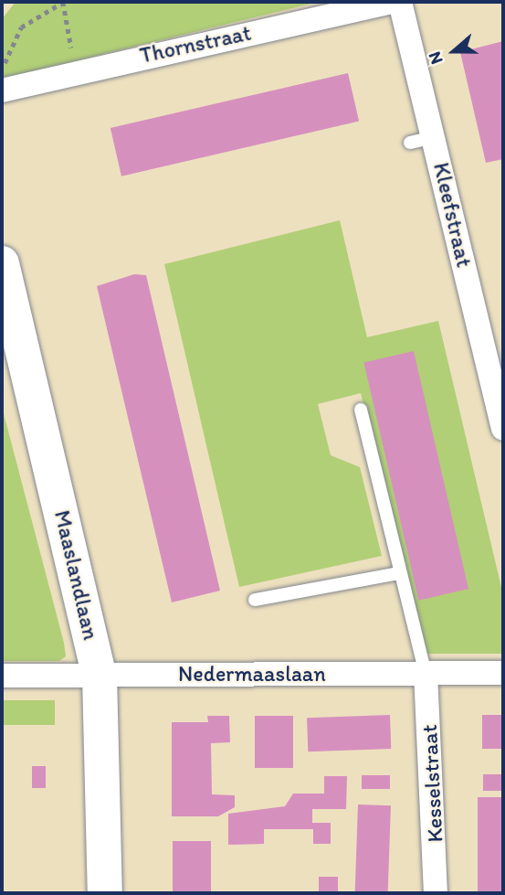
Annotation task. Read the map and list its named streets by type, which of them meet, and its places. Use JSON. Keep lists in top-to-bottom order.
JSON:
{
  "streets": {
    "street": [
      "Thornstraat",
      "Kleefstraat",
      "Maaslandlaan",
      "Nedermaaslaan",
      "Kesselstraat"
    ]
  },
  "crossings": [
    ["Maaslandlaan", "Nedermaaslaan"],
    ["Nedermaaslaan", "Kesselstraat"]
  ],
  "north": "left"
}
